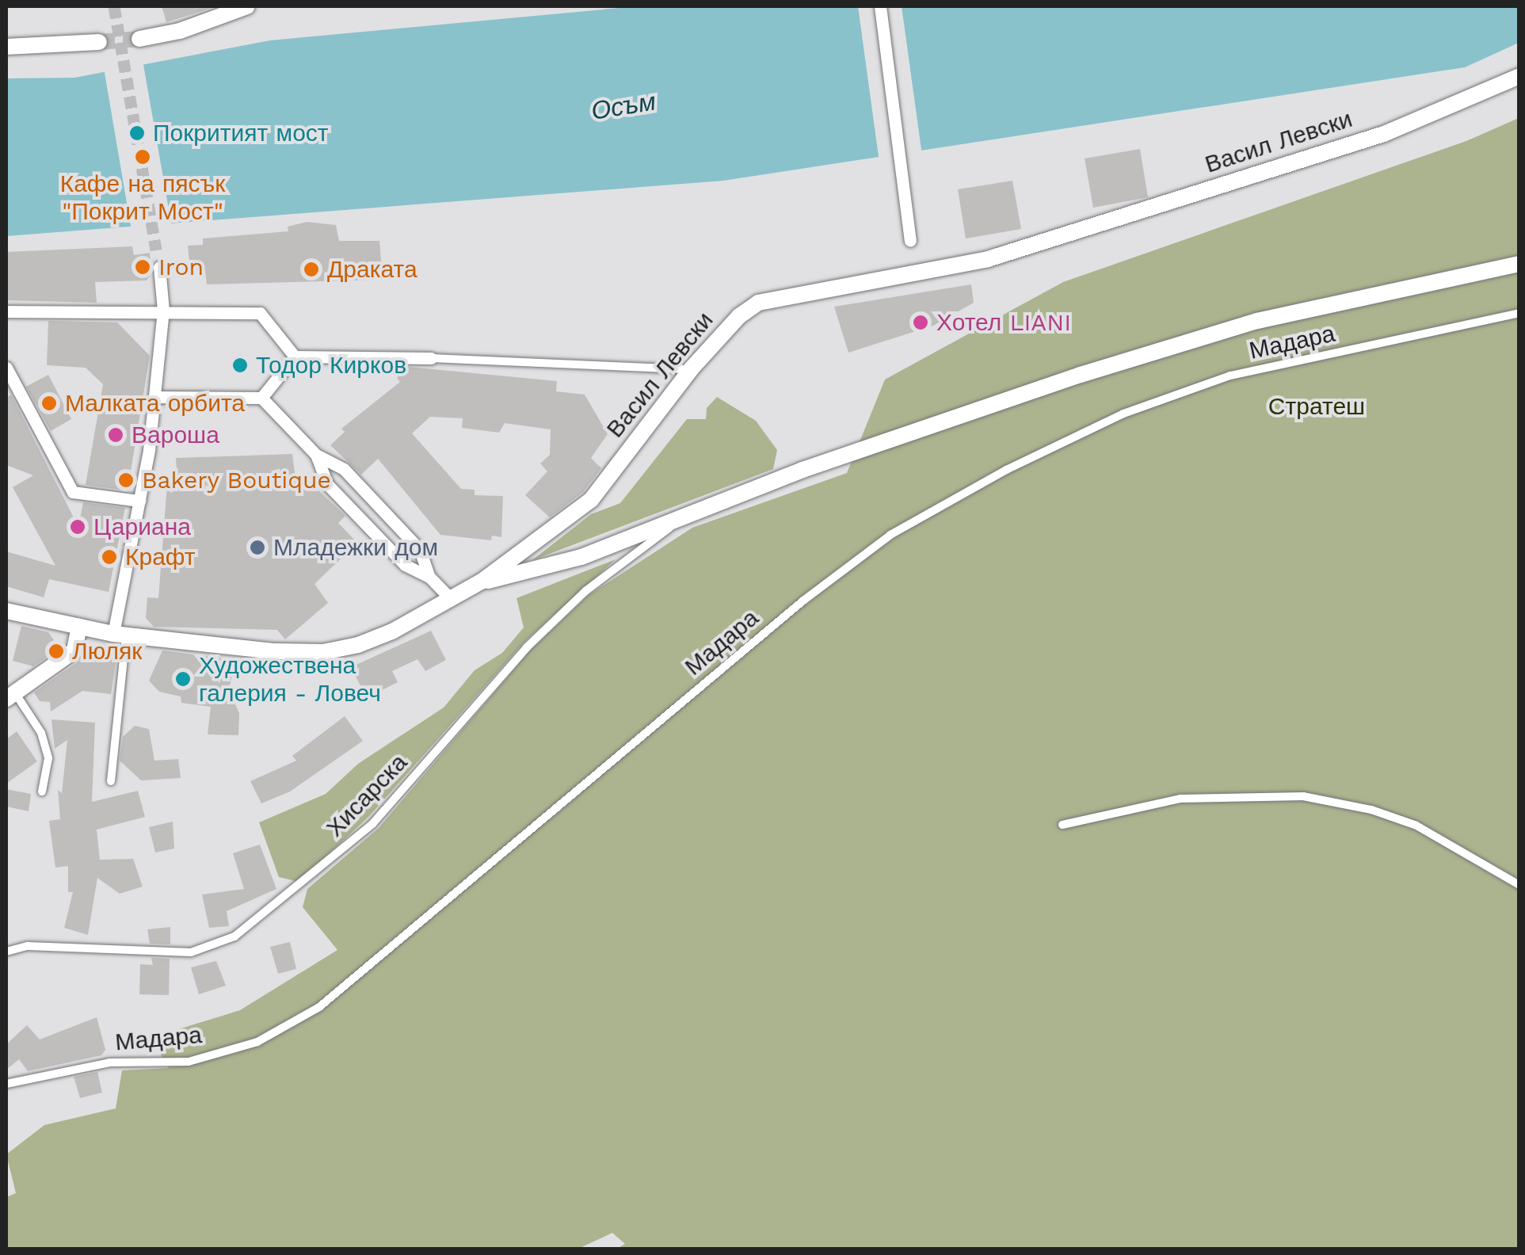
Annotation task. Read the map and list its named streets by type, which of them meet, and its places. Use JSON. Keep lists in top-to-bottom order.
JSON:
{
  "streets": {
    "street": ["Васил Левски"],
    "lane": ["Мадара", "Хисарска"]
  },
  "water": ["Осъм"],
  "parks": ["Стратеш"],
  "places": [
    "Покритият мост",
    "Кафе на пясък \"Покрит Мост\"",
    "Iron",
    "Драката",
    "Хотел LIANI",
    "Тодор Кирков",
    "Малката орбита",
    "Вароша",
    "Bakery Boutique",
    "Цариана",
    "Младежки дом",
    "Крафт",
    "Люляк",
    "Художествена галерия - Ловеч"
  ]
}
